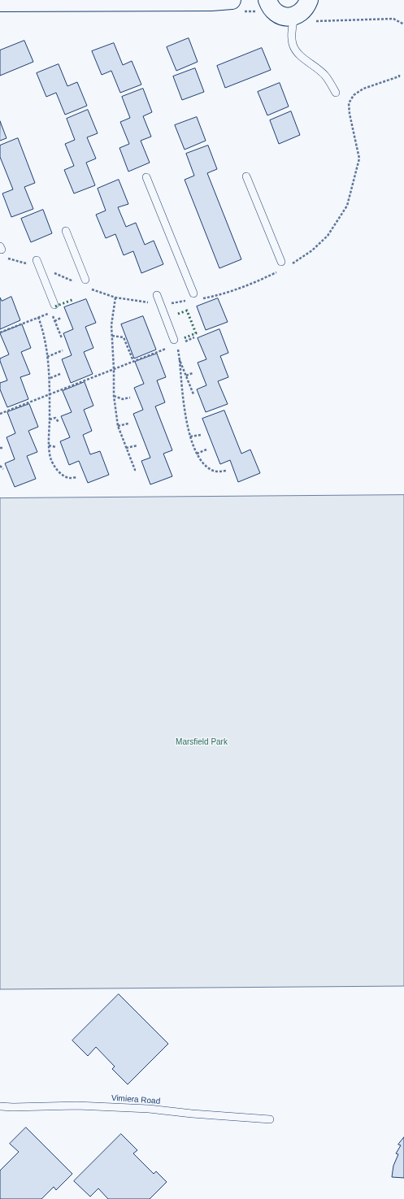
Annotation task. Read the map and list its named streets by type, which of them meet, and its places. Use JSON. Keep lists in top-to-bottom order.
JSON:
{
  "streets": {
    "lane": ["Vimiera Road"]
  },
  "parks": ["Marsfield Park"]
}
